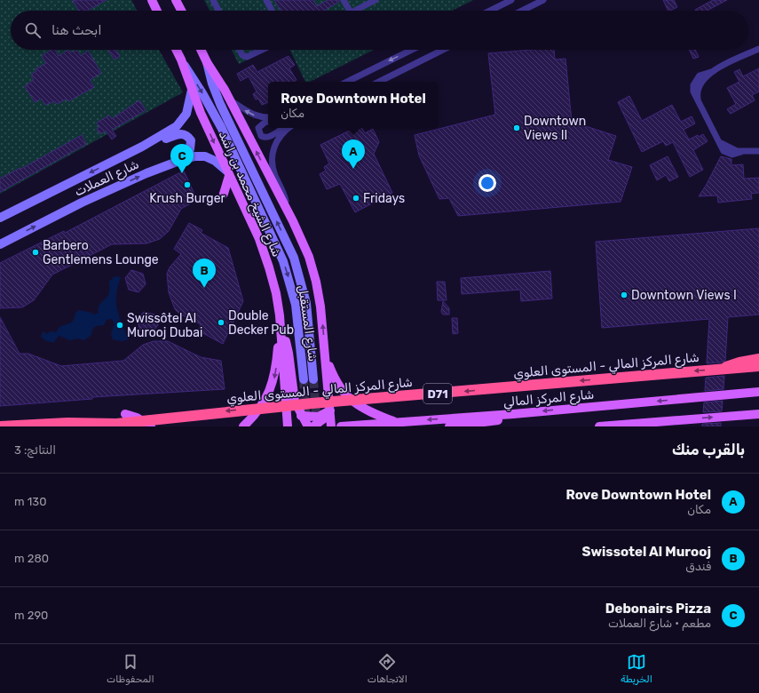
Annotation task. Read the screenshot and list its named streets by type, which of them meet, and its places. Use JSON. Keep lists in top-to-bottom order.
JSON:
{
  "streets": {
    "highway": ["شارع المركز المالي - المستوى العلوي", "D71"],
    "main road": [
      "شارع العملات",
      "شارع الشيخ محمد بن راشد",
      "شارع المستقبل",
      "شارع المركز المالي"
    ]
  },
  "crossings": [
    ["شارع العملات", "شارع الشيخ محمد بن راشد"],
    ["شارع الشيخ محمد بن راشد", "شارع المستقبل"]
  ],
  "one_way": ["شارع المركز المالي - المستوى العلوي"],
  "places": [
    "Downtown Views II",
    "Krush Burger",
    "Fridays",
    "Barbero Gentlemens Lounge",
    "Downtown Views I",
    "Double Decker Pub",
    "Swissôtel Al Murooj Dubai"
  ],
  "page": {
    "search": "ابحث هنا",
    "popup": ["Rove Downtown Hotel", "مكان"],
    "pins": ["A", "C", "B"],
    "heading": ["بالقرب منك", "النتائج: 3"],
    "list": [
      {
        "mark": "A",
        "name": "Rove Downtown Hotel",
        "note": "مكان",
        "value": "130 m"
      },
      {
        "mark": "B",
        "name": "Swissotel Al Murooj",
        "note": "فندق",
        "value": "280 m"
      },
      {
        "mark": "C",
        "name": "Debonairs Pizza",
        "note": "مطعم · شارع العملات",
        "value": "290 m"
      }
    ],
    "nav": ["الخريطة", "الاتجاهات", "المحفوظات"]
  }
}
